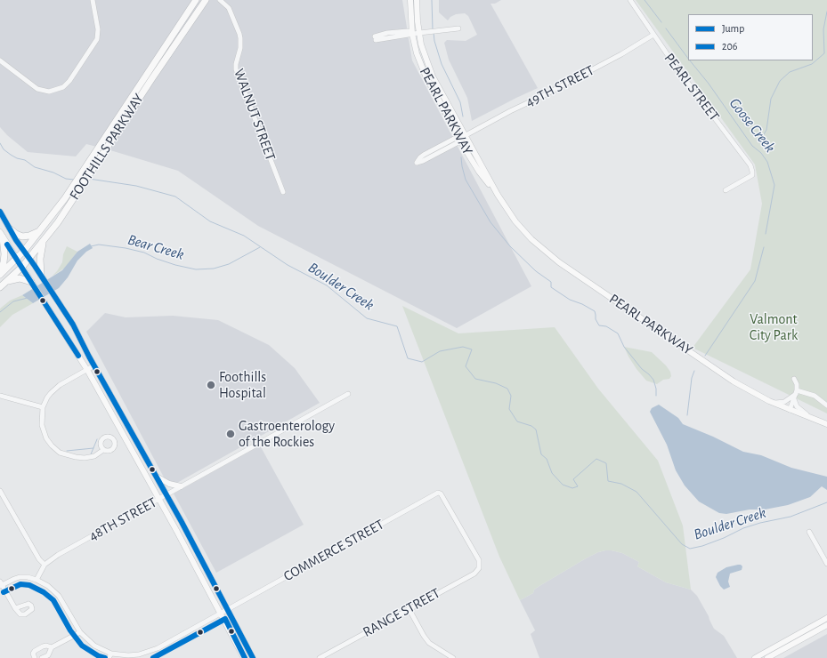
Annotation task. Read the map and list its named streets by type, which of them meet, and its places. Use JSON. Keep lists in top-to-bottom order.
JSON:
{
  "streets": {
    "highway": ["FOOTHILLS PARKWAY"],
    "main road": ["PEARL PARKWAY"],
    "street": [
      "49TH STREET",
      "PEARL STREET",
      "WALNUT STREET",
      "48TH STREET",
      "COMMERCE STREET",
      "RANGE STREET"
    ]
  },
  "crossings": [
    ["49TH STREET", "PEARL STREET"],
    ["49TH STREET", "PEARL PARKWAY"],
    ["48TH STREET", "COMMERCE STREET"],
    ["COMMERCE STREET", "RANGE STREET"]
  ],
  "water": ["Goose Creek", "Bear Creek", "Boulder Creek"],
  "parks": ["Valmont City Park"],
  "places": ["Foothills Hospital", "Gastroenterology of the Rockies"],
  "lines": ["transit line Jump", "transit line 206"],
  "legend": ["Jump", "206"]
}
